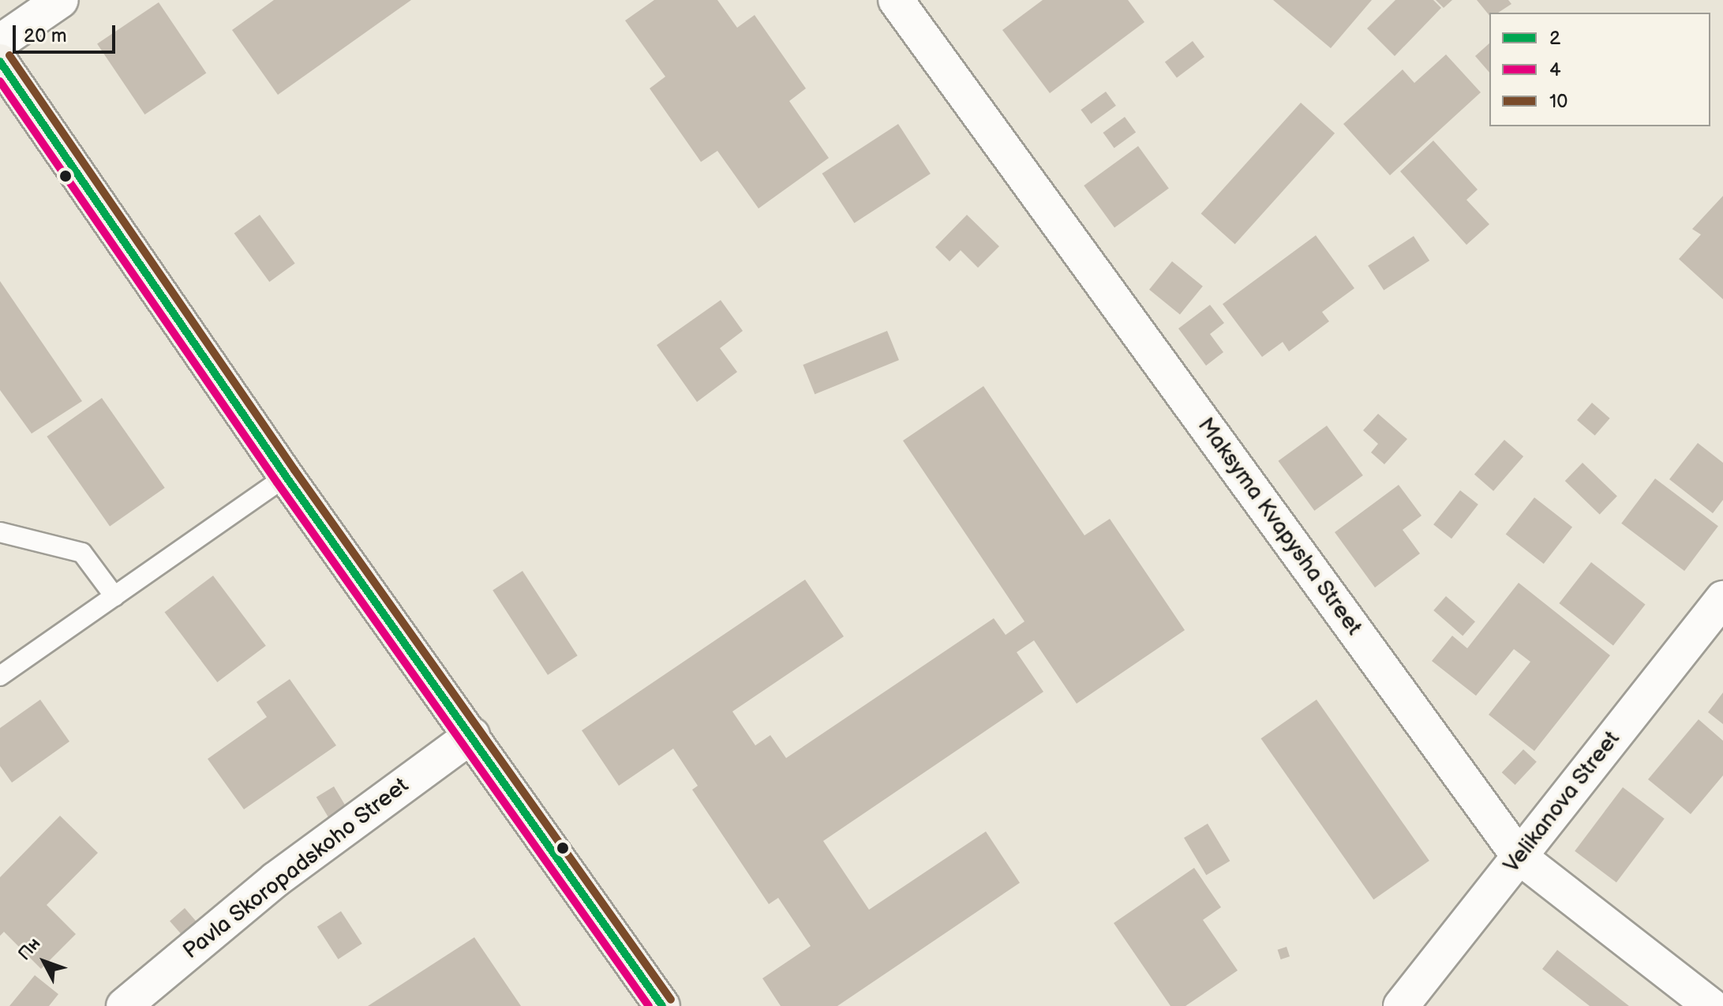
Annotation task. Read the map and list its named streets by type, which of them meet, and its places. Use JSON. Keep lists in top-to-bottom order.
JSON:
{
  "streets": {
    "street": ["Maksyma Kvapysha Street", "Velikanova Street", "Pavla Skoropadskoho Street"]
  },
  "crossings": [
    ["Maksyma Kvapysha Street", "Velikanova Street"]
  ],
  "lines": ["transit line 10", "transit line 2", "transit line 4"],
  "legend": ["2", "4", "10"],
  "scale_bar": "20 m",
  "north": "top left"
}
